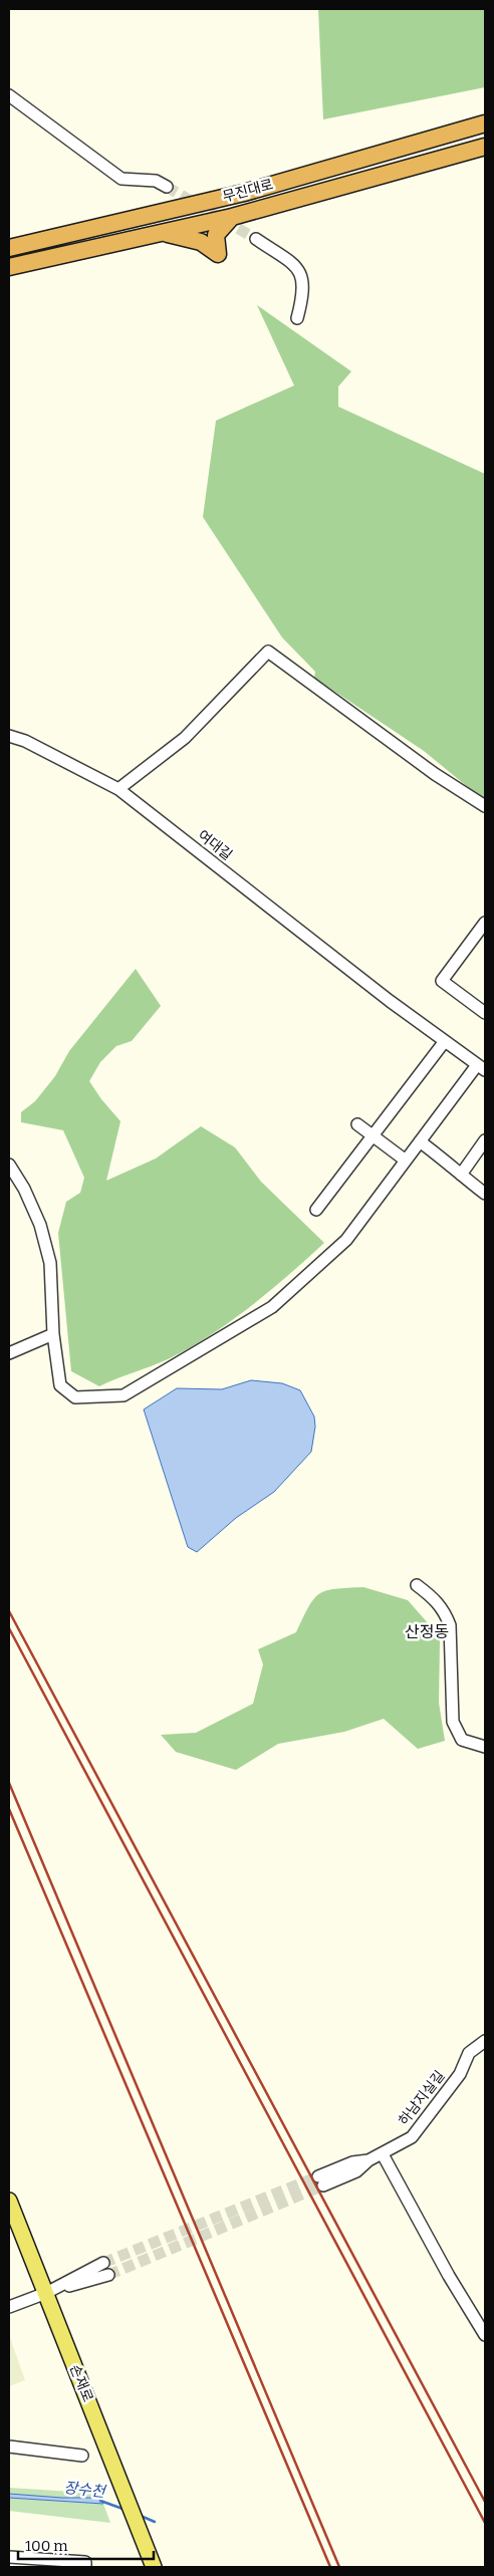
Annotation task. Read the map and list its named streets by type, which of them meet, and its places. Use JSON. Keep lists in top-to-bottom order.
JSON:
{
  "streets": {
    "highway": ["무진대로"],
    "main road": ["손재로"],
    "street": ["여대길", "하남지실길"]
  },
  "districts": ["산정동"],
  "water": ["장수천"],
  "scale_bar": "100 m"
}
